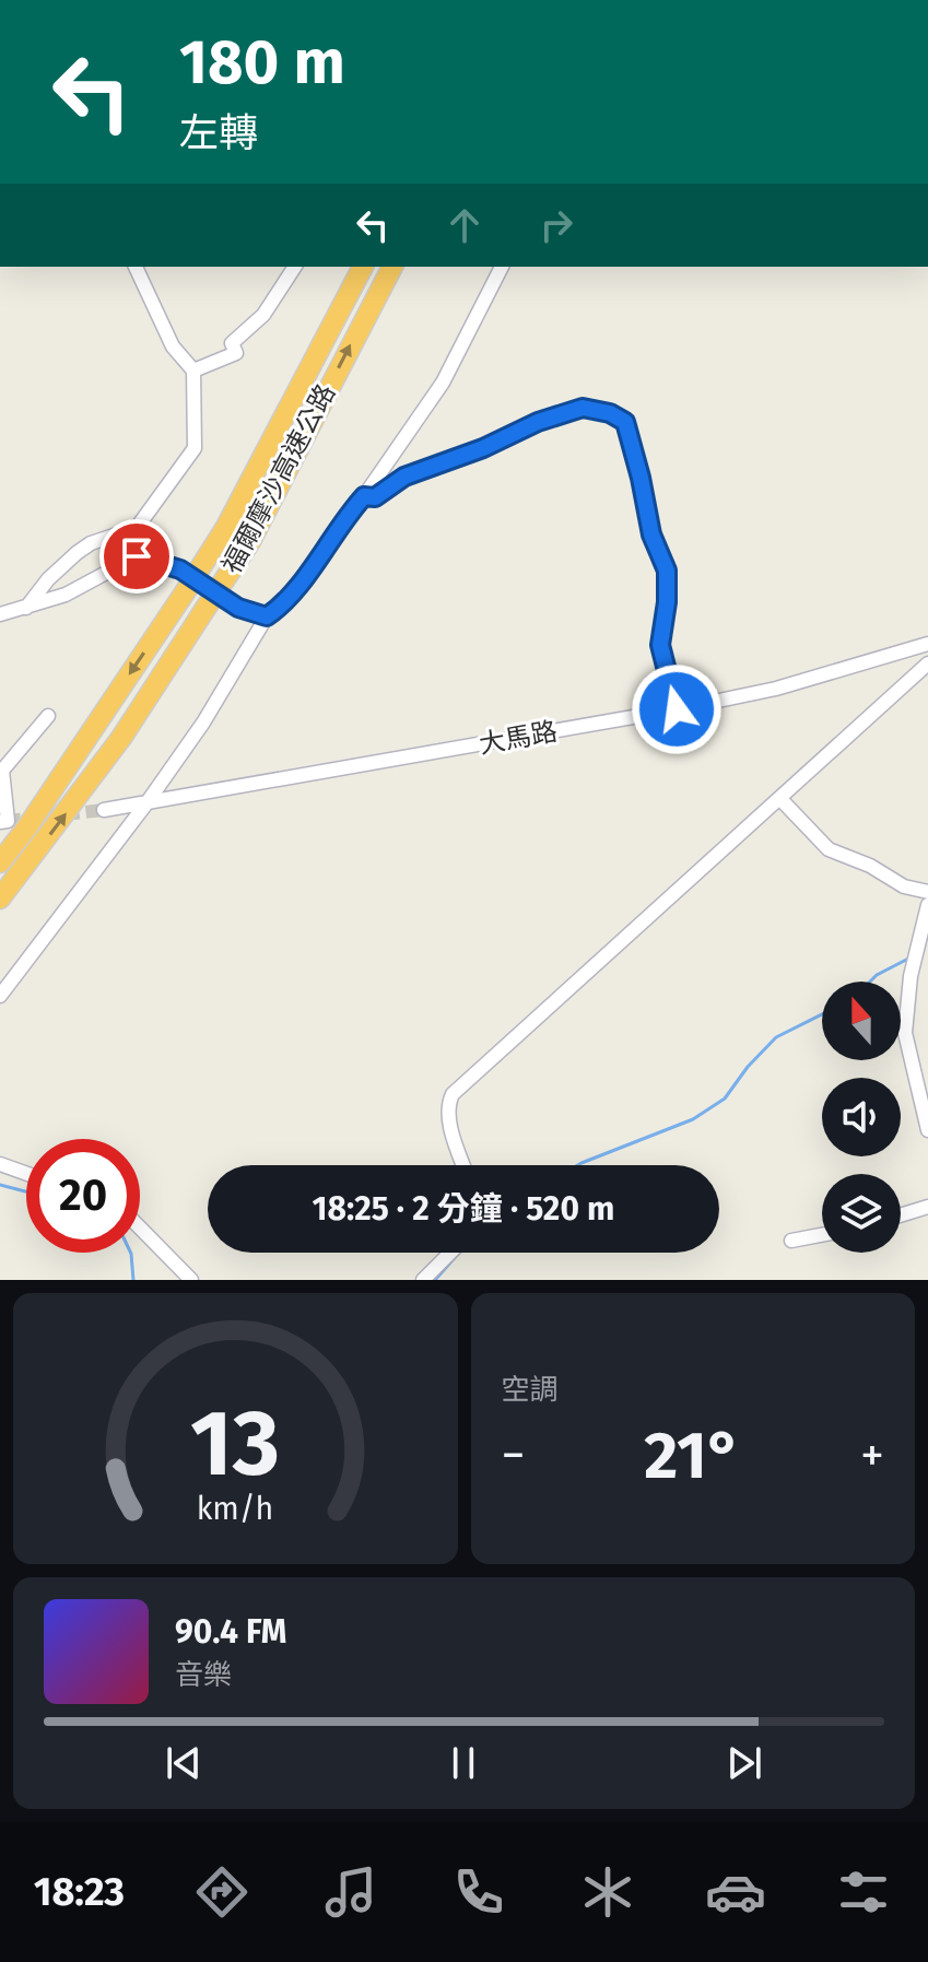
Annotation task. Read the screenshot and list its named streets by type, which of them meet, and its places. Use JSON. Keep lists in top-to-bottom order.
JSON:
{
  "streets": {
    "highway": ["福爾摩沙高速公路"],
    "street": ["大馬路"]
  },
  "north": "top",
  "page": {
    "turn": ["180 m", "左轉"],
    "limit": "20",
    "trip": "18:25 · 2 分鐘 · 520 m",
    "tile": "空調",
    "heat": ["−", "21°", "+"],
    "song": ["90.4 FM", "音樂"],
    "tabs": "18:23",
    "gauge": ["13", "km/h"]
  }
}
